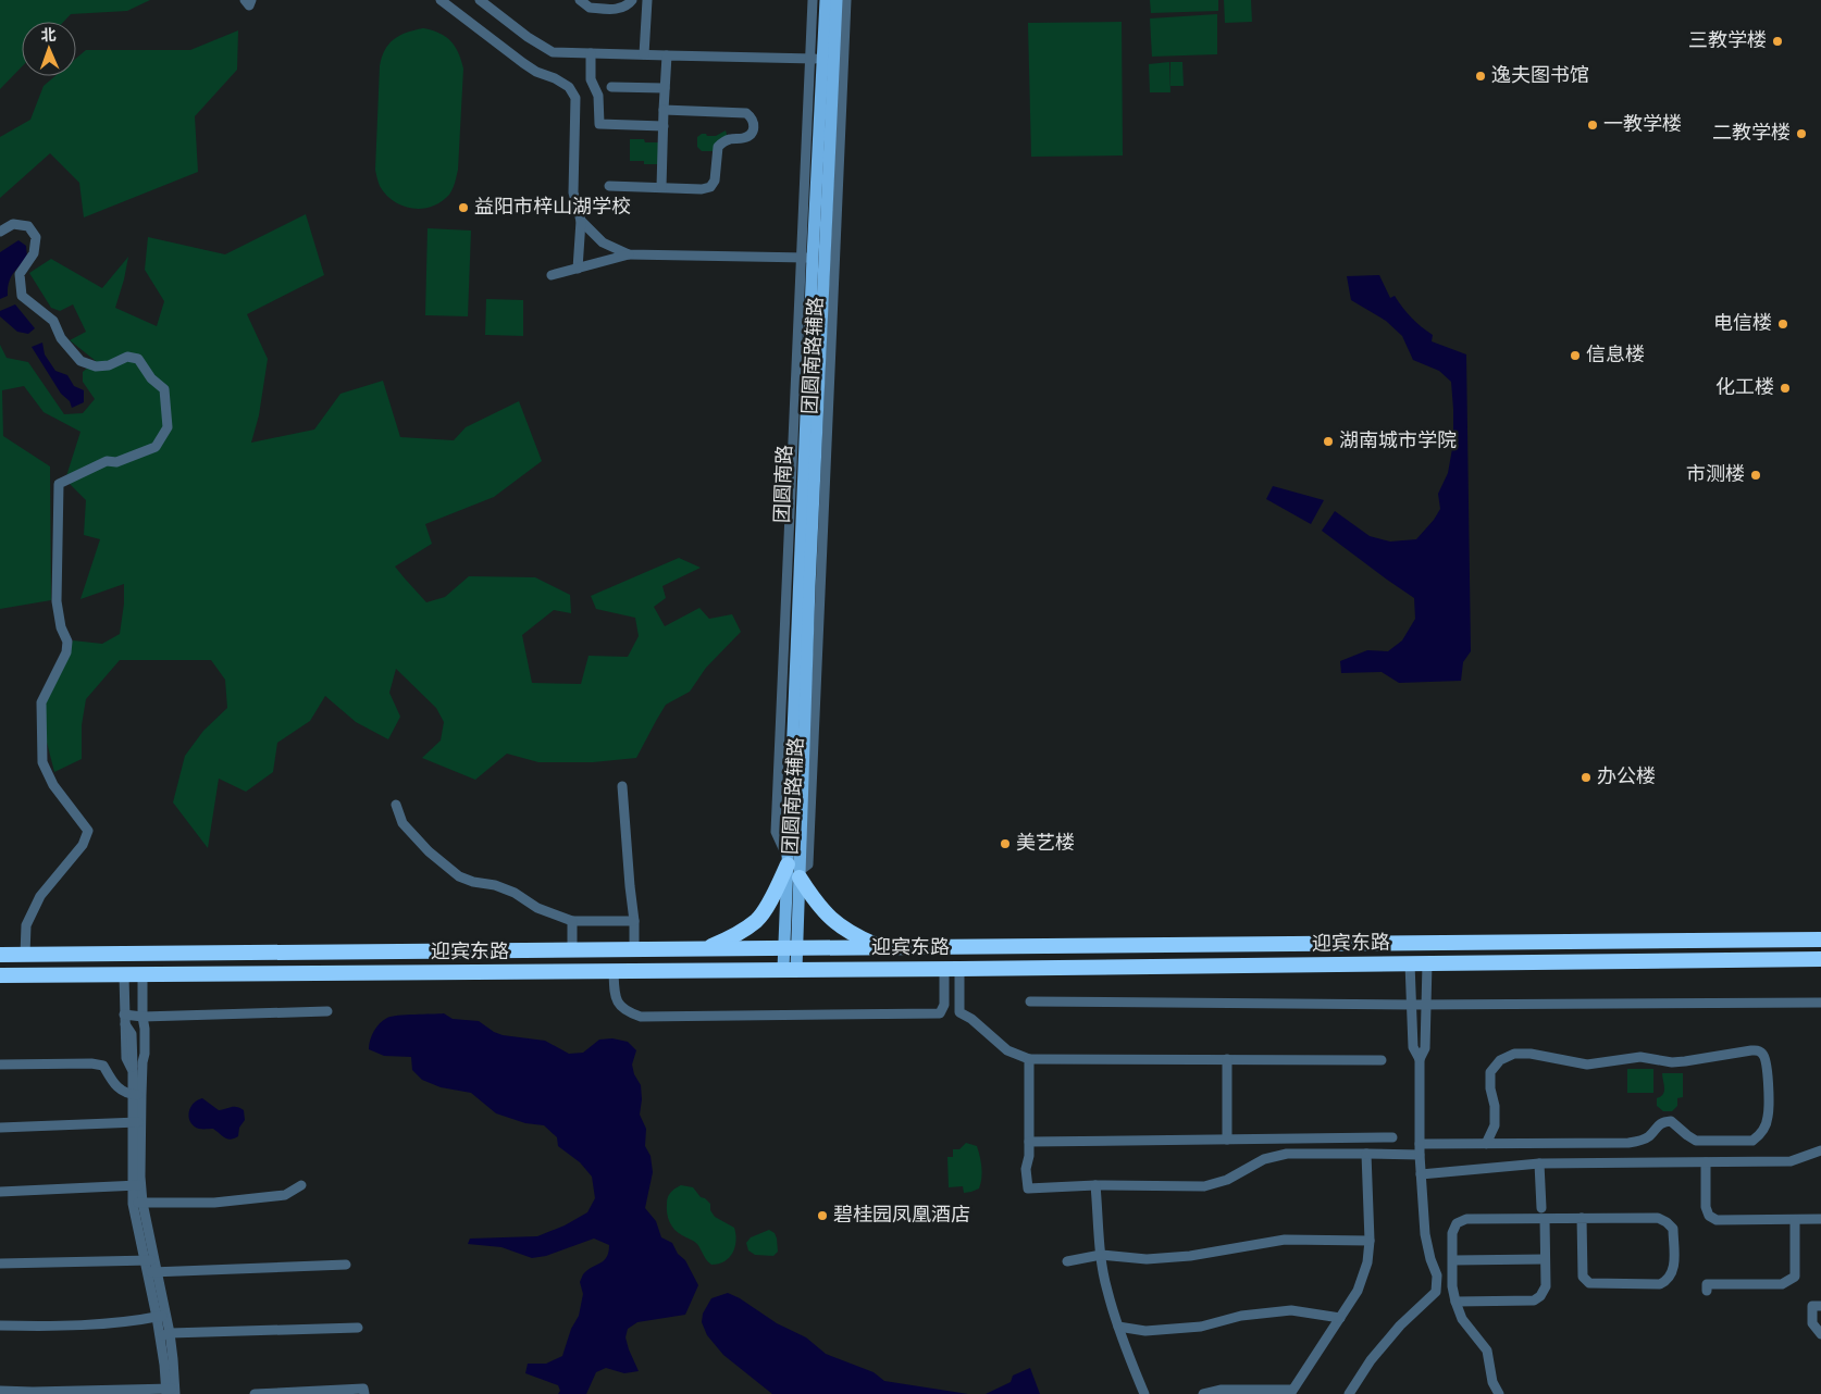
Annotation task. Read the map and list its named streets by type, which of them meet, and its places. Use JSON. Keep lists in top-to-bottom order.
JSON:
{
  "streets": {
    "highway": ["迎宾东路"],
    "main road": ["团圆南路"],
    "street": ["团圆南路辅路"]
  },
  "crossings": [
    ["团圆南路辅路", "团圆南路"],
    ["团圆南路", "迎宾东路"]
  ],
  "places": [
    "三教学楼",
    "逸夫图书馆",
    "一教学楼",
    "二教学楼",
    "益阳市梓山湖学校",
    "电信楼",
    "信息楼",
    "化工楼",
    "湖南城市学院",
    "市测楼",
    "办公楼",
    "美艺楼",
    "碧桂园凤凰酒店"
  ],
  "north": "top"
}
